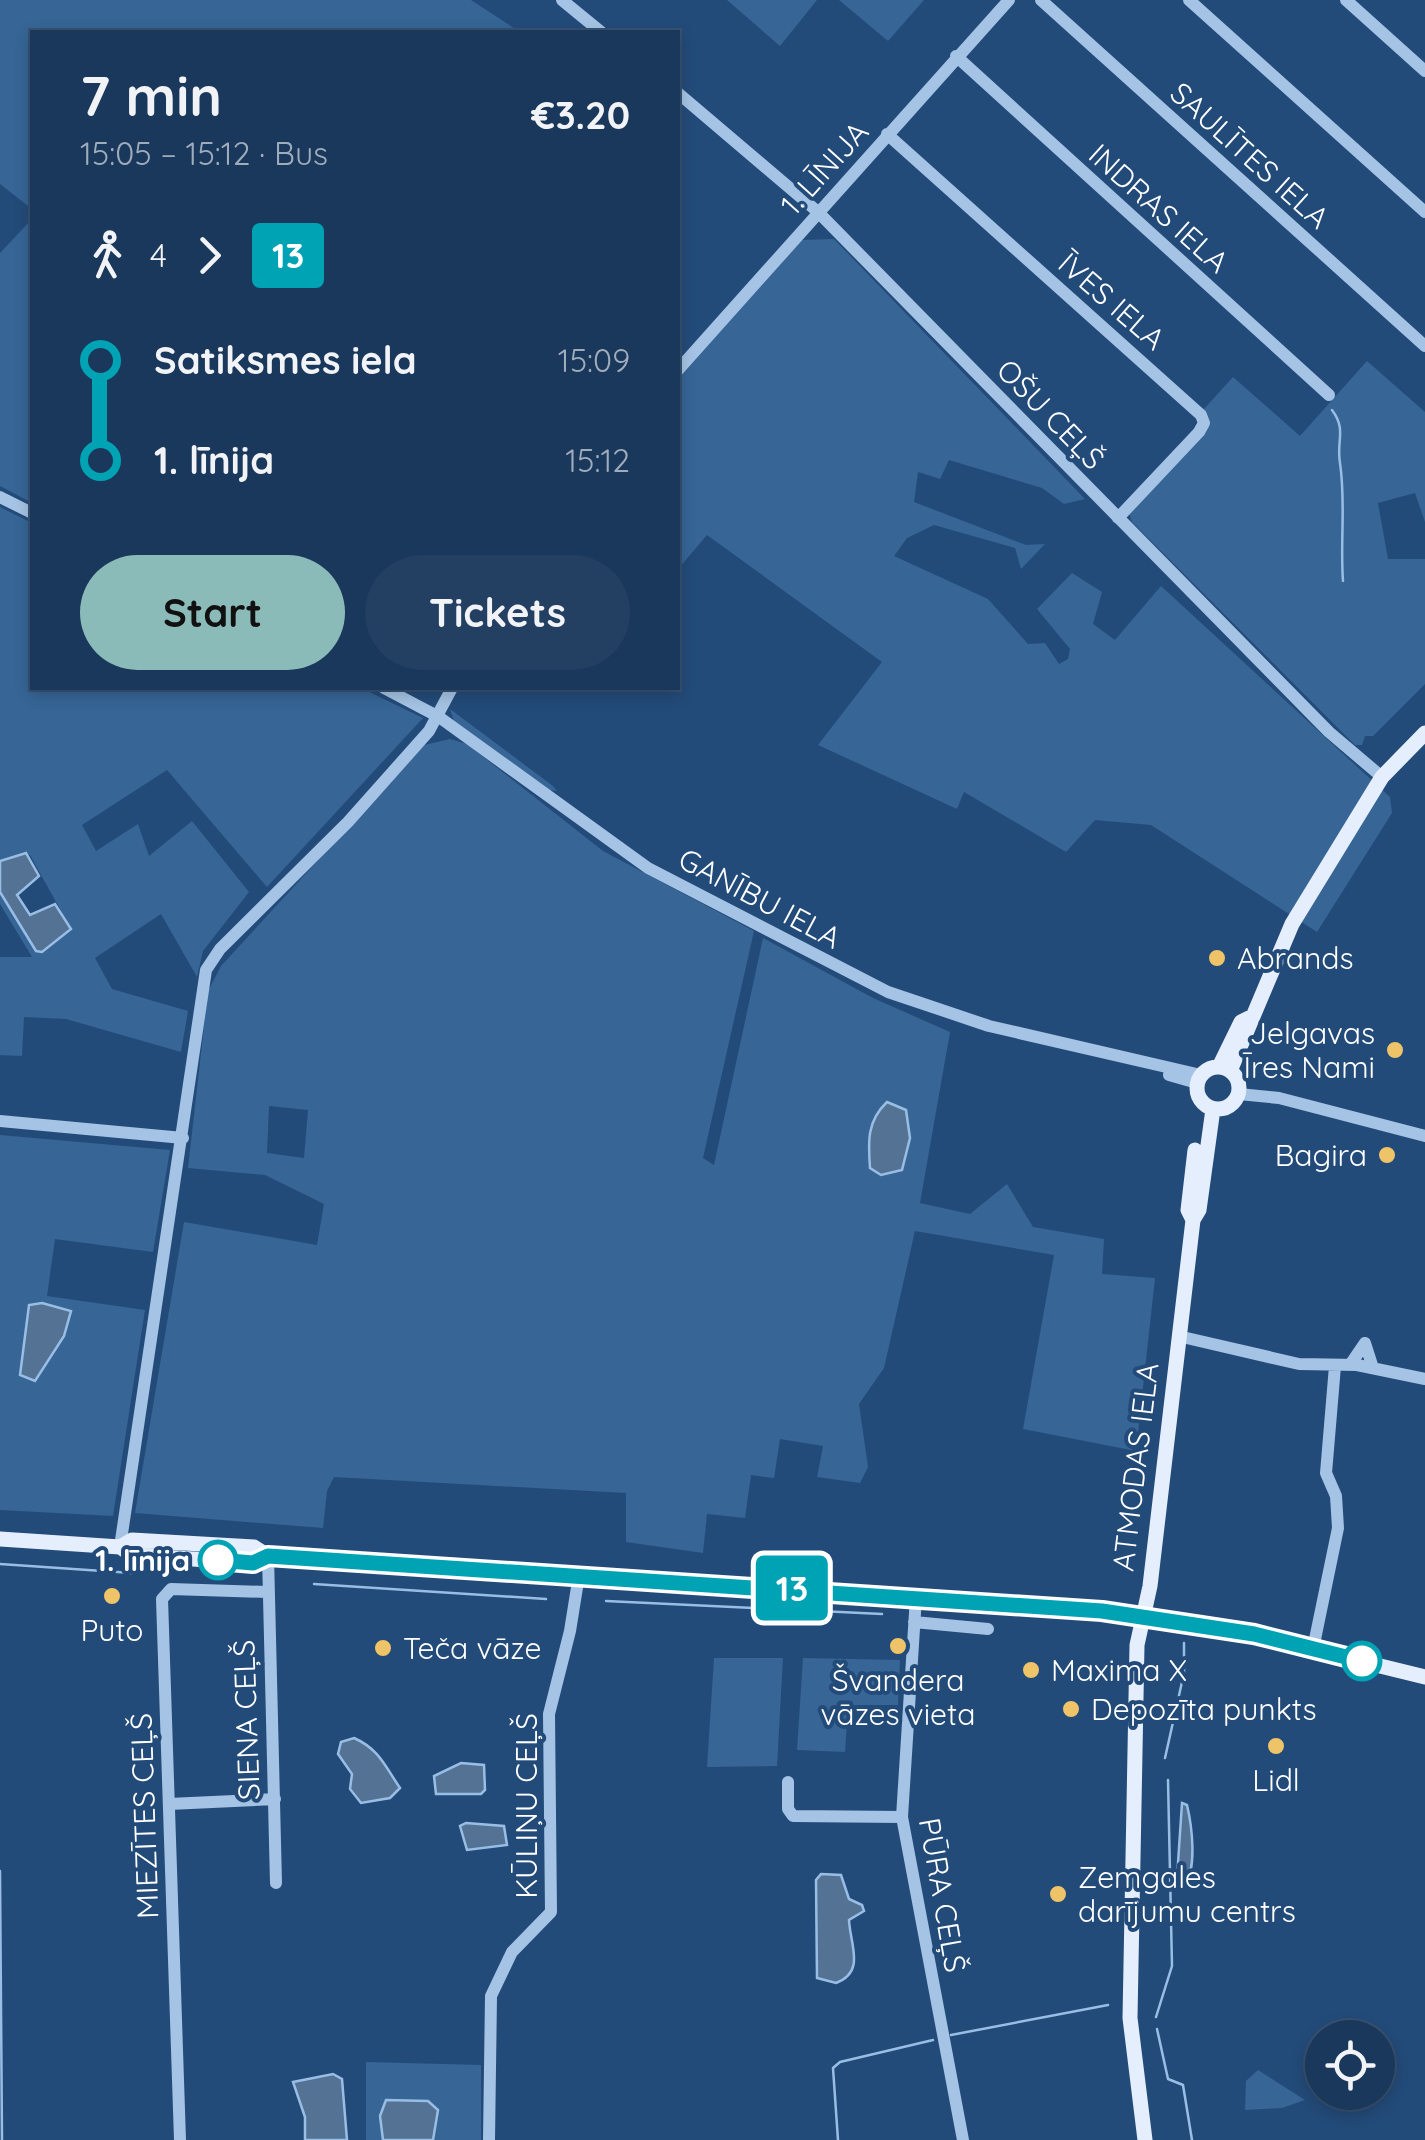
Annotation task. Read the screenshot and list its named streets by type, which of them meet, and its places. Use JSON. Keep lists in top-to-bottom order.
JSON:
{
  "streets": {
    "main road": ["ATMODAS IELA"],
    "street": [
      "SAULĪTES IELA",
      "1. LĪNIJA",
      "INDRAS IELA",
      "ĪVES IELA",
      "OŠU CEĻŠ",
      "GANĪBU IELA",
      "SIENA CEĻŠ",
      "KŪLIŅU CEĻŠ",
      "MIEZĪTES CEĻŠ",
      "PŪRA CEĻŠ"
    ]
  },
  "crossings": [
    ["1. LĪNIJA", "INDRAS IELA"],
    ["1. LĪNIJA", "ĪVES IELA"],
    ["1. LĪNIJA", "OŠU CEĻŠ"],
    ["ĪVES IELA", "OŠU CEĻŠ"],
    ["SIENA CEĻŠ", "MIEZĪTES CEĻŠ"]
  ],
  "places": [
    "Abrands",
    "Jelgavas Īres Nami",
    "Bagira",
    "1. līnija",
    "Puto",
    "Švandera vāzes vieta",
    "Teča vāze",
    "Maxima X",
    "Depozīta punkts",
    "Lidl",
    "Zemgales darījumu centrs"
  ],
  "lines": ["bus line 13"],
  "page": {
    "on_map": "13",
    "heading": ["7 min", "15:05 – 15:12 · Bus", "€3.20"],
    "legs": ["4", "13"],
    "list": [
      {
        "name": "Satiksmes iela",
        "value": "15:09"
      },
      {
        "name": "1. līnija",
        "value": "15:12"
      }
    ],
    "buttons": ["Start", "Tickets"]
  }
}
